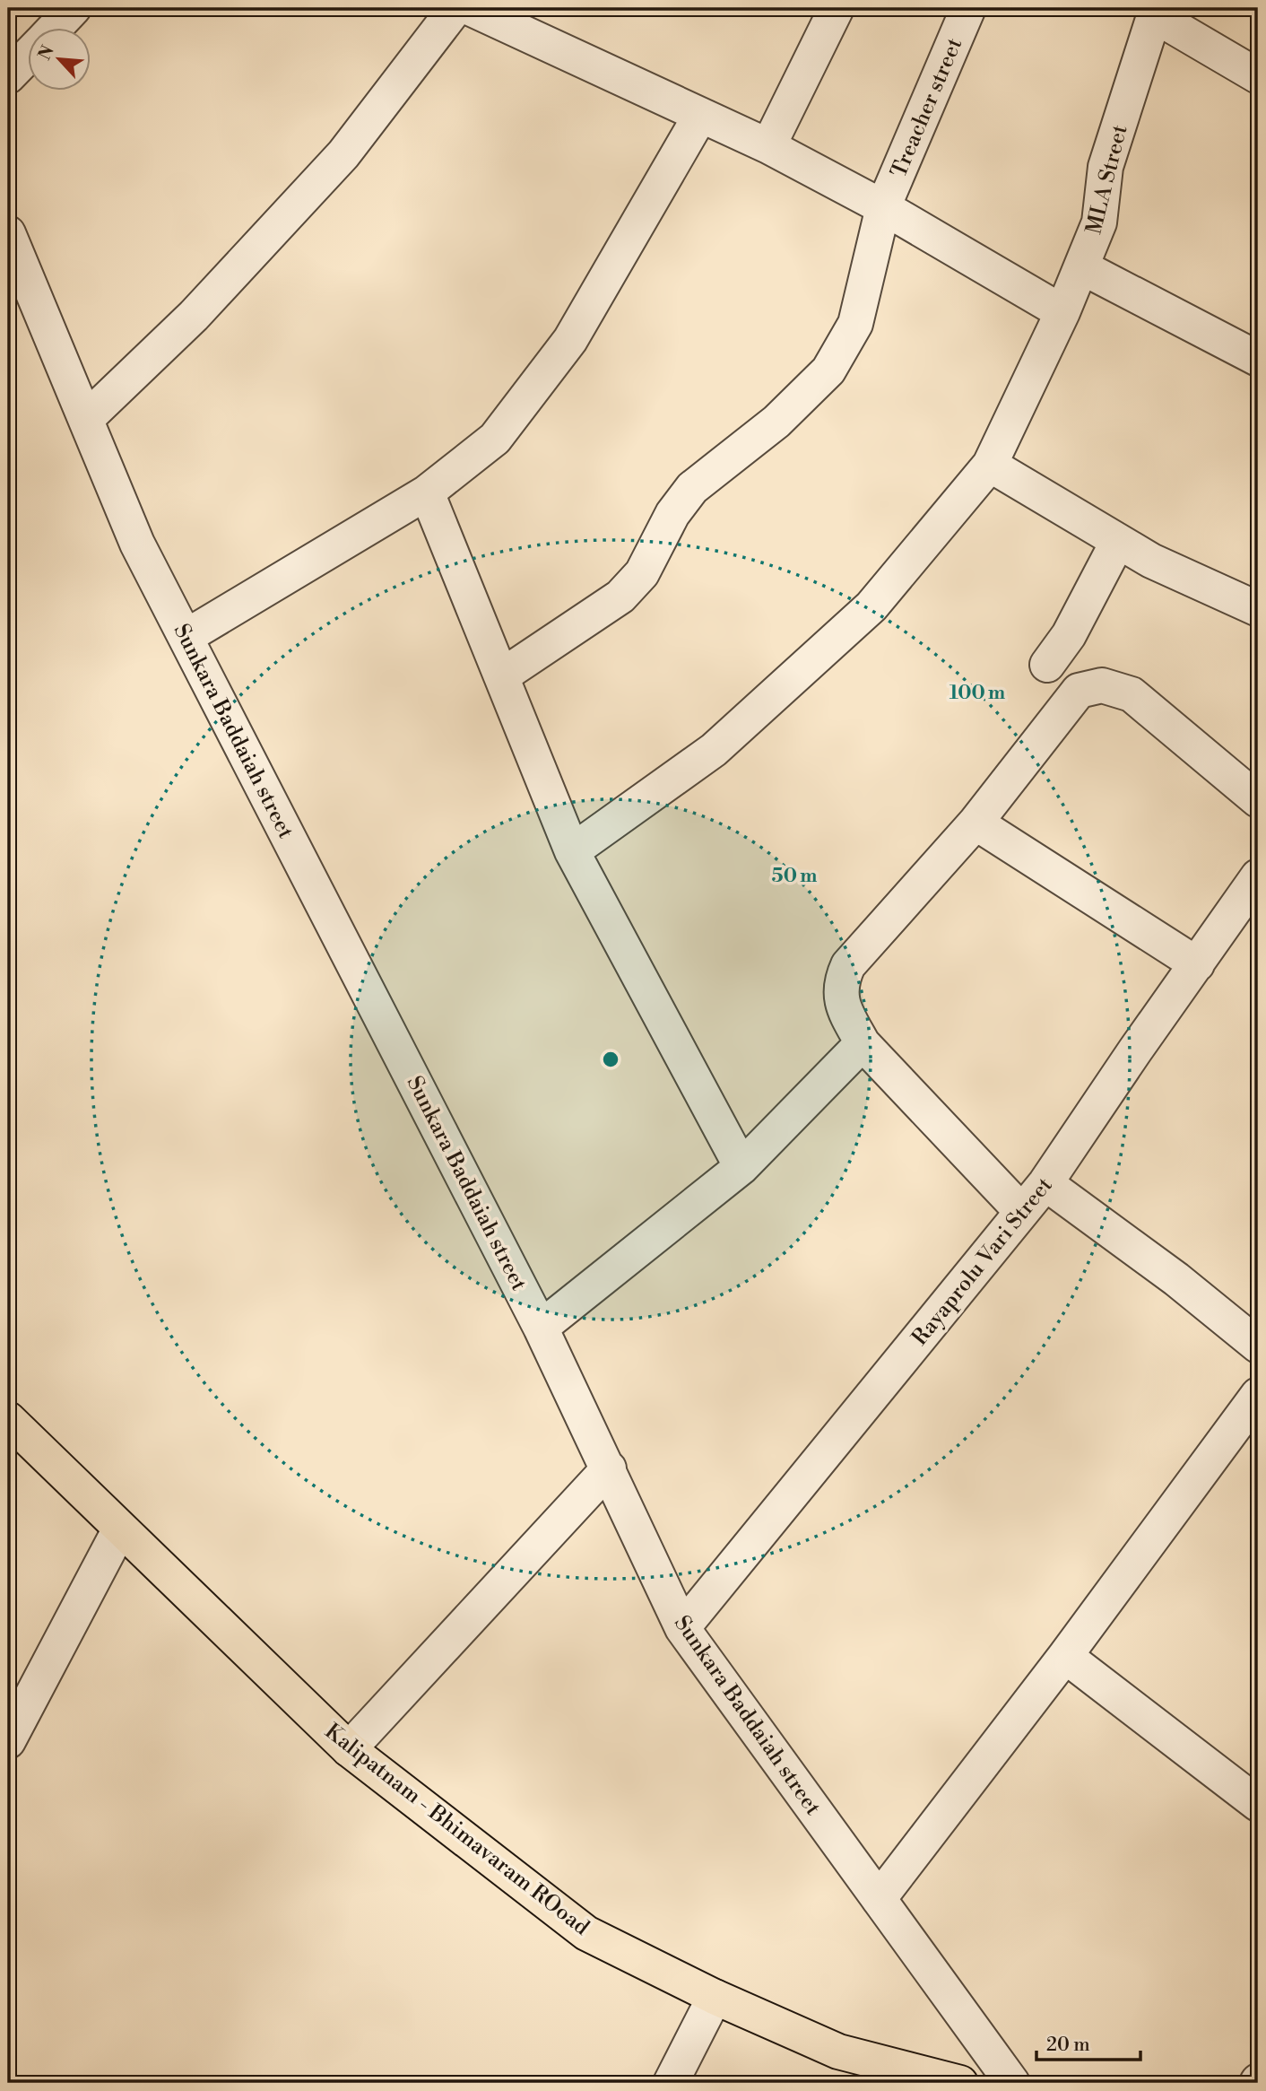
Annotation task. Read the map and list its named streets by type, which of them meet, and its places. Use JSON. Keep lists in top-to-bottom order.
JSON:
{
  "streets": {
    "main road": ["Kalipatnam - Bhimavaram ROoad"],
    "street": [
      "Treacher street",
      "MLA Street",
      "Sunkara Baddaiah street",
      "Rayaprolu Vari Street"
    ]
  },
  "crossings": [
    ["Sunkara Baddaiah street", "Rayaprolu Vari Street"]
  ],
  "scale_bar": "20 m",
  "north": "top left",
  "rings": ["100 m", "50 m"]
}
